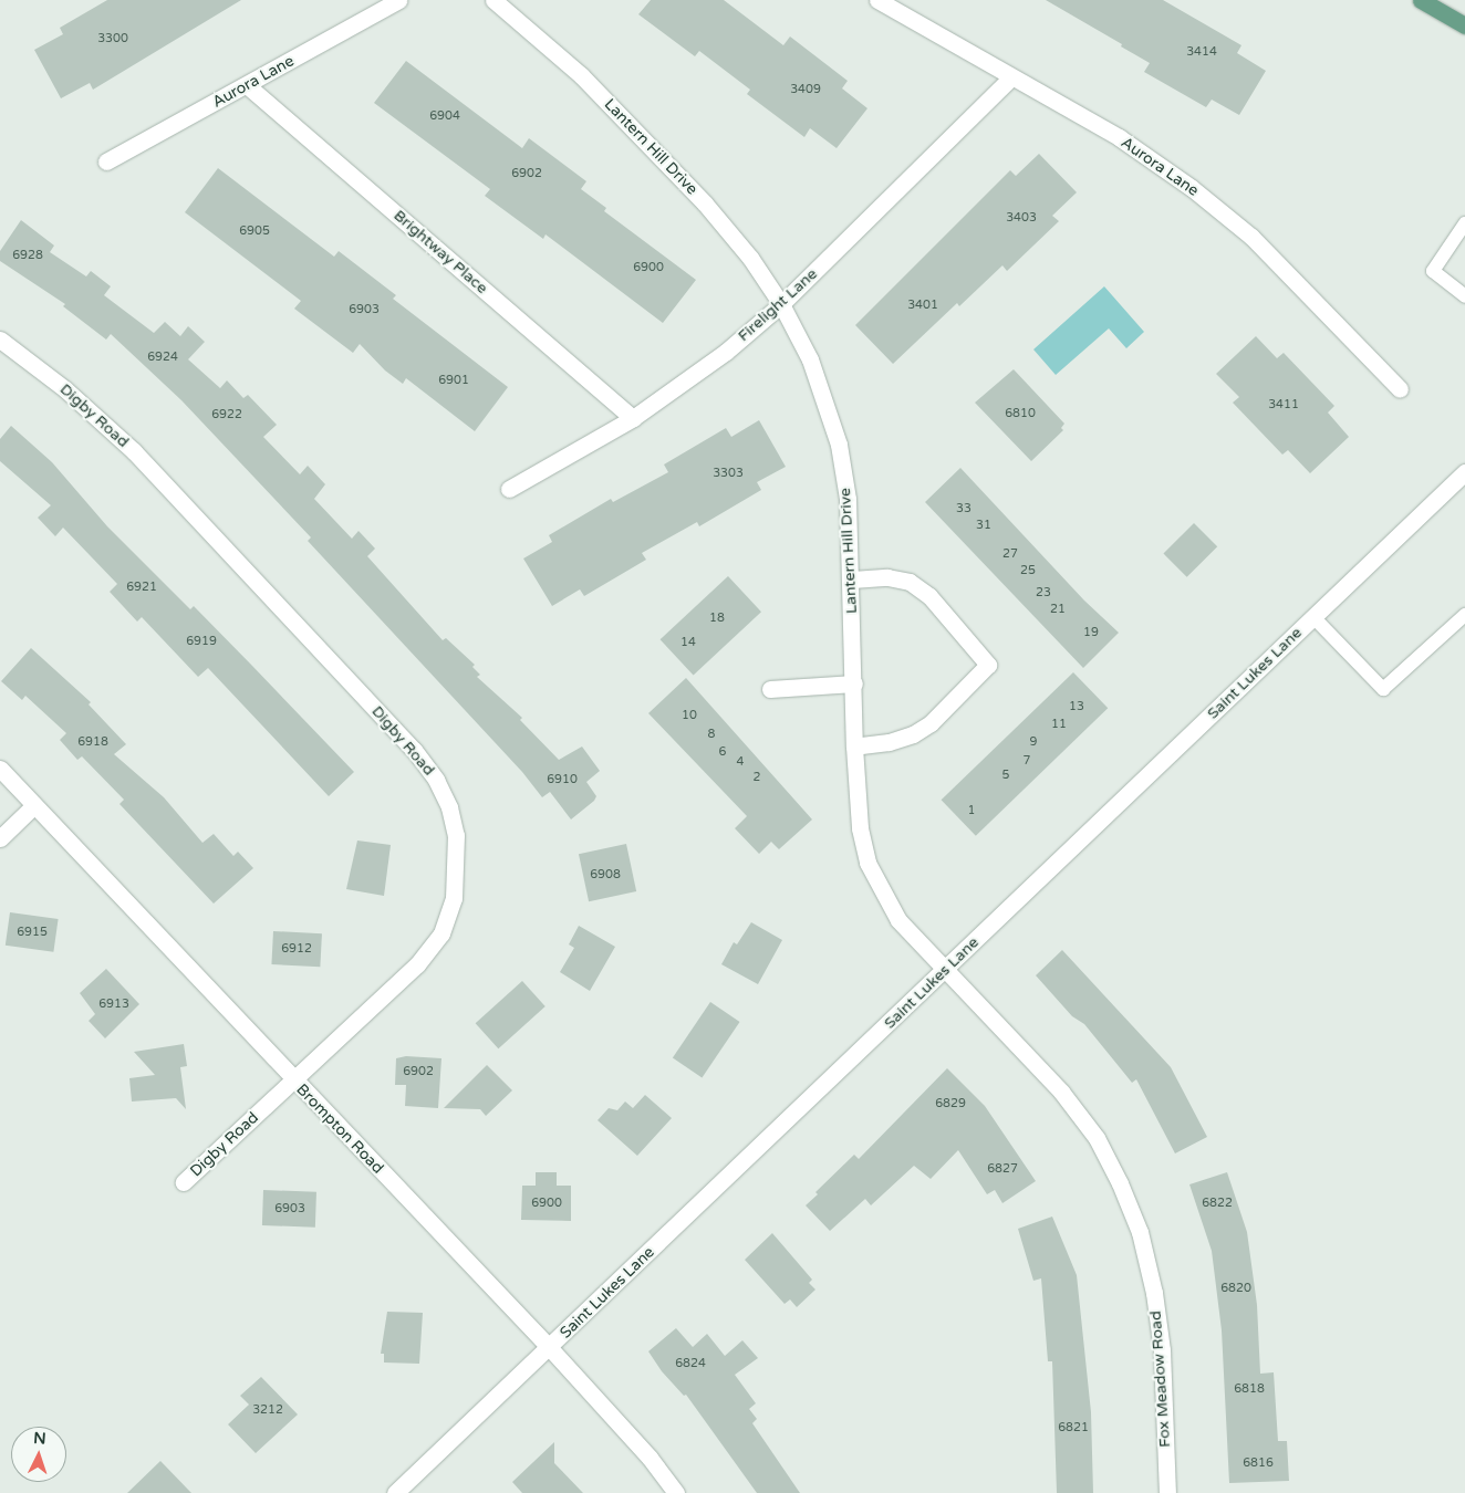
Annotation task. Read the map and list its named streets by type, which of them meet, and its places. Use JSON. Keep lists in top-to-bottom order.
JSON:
{
  "streets": {
    "street": [
      "Aurora Lane",
      "Lantern Hill Drive",
      "Brightway Place",
      "Firelight Lane",
      "Digby Road",
      "Saint Lukes Lane",
      "Brompton Road",
      "Fox Meadow Road"
    ]
  },
  "crossings": [
    ["Aurora Lane", "Brightway Place"],
    ["Aurora Lane", "Firelight Lane"],
    ["Lantern Hill Drive", "Firelight Lane"],
    ["Lantern Hill Drive", "Saint Lukes Lane"],
    ["Lantern Hill Drive", "Fox Meadow Road"],
    ["Brightway Place", "Firelight Lane"],
    ["Digby Road", "Brompton Road"],
    ["Saint Lukes Lane", "Brompton Road"],
    ["Saint Lukes Lane", "Fox Meadow Road"]
  ],
  "house_numbers": [
    "3300",
    "3414",
    "3409",
    "6904",
    "6902",
    "3403",
    "6905",
    "6928",
    "6900",
    "3401",
    "6903",
    "6924",
    "6901",
    "3411",
    "6810",
    "6922",
    "3303",
    "33",
    "31",
    "27",
    "25",
    "6921",
    "23",
    "21",
    "18",
    "19",
    "6919",
    "14",
    "13",
    "10",
    "11",
    "8",
    "6918",
    "9",
    "6",
    "7",
    "4",
    "5",
    "2",
    "6910",
    "1",
    "6908",
    "6915",
    "6912",
    "6913",
    "6902",
    "6829",
    "6827",
    "6900",
    "6822",
    "6903",
    "6820",
    "6824",
    "6818",
    "3212",
    "6821",
    "6816"
  ],
  "north": "top"
}
